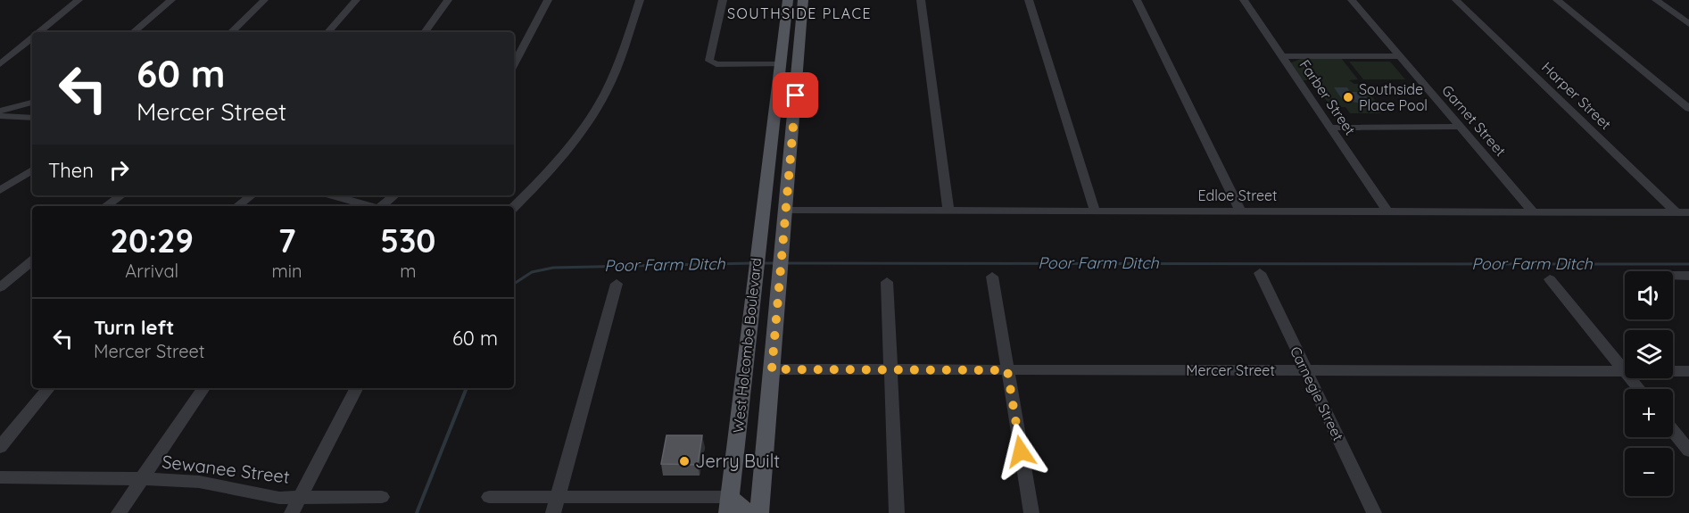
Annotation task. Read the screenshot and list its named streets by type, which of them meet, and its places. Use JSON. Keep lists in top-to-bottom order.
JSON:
{
  "streets": {
    "main road": ["West Holcombe Boulevard"],
    "street": [
      "Harper Street",
      "Farber Street",
      "Garnet Street",
      "Edloe Street",
      "Mercer Street",
      "Carnegie Street",
      "Sewanee Street"
    ]
  },
  "crossings": [
    ["Harper Street", "Edloe Street"],
    ["Farber Street", "Edloe Street"],
    ["Garnet Street", "Edloe Street"],
    ["Edloe Street", "West Holcombe Boulevard"],
    ["West Holcombe Boulevard", "Mercer Street"],
    ["Mercer Street", "Carnegie Street"]
  ],
  "districts": ["SOUTHSIDE PLACE"],
  "water": ["Poor Farm Ditch"],
  "places": ["Southside Place Pool", "Jerry Built"],
  "page": {
    "turn": ["60 m", "Mercer Street"],
    "then": "Then",
    "eta": [
      "20:29",
      "Arrival",
      "7",
      "min",
      "530",
      "m"
    ],
    "map_buttons": ["+", "−"],
    "list": [
      {
        "name": "Turn left",
        "note": "Mercer Street",
        "value": "60 m"
      }
    ]
  }
}
